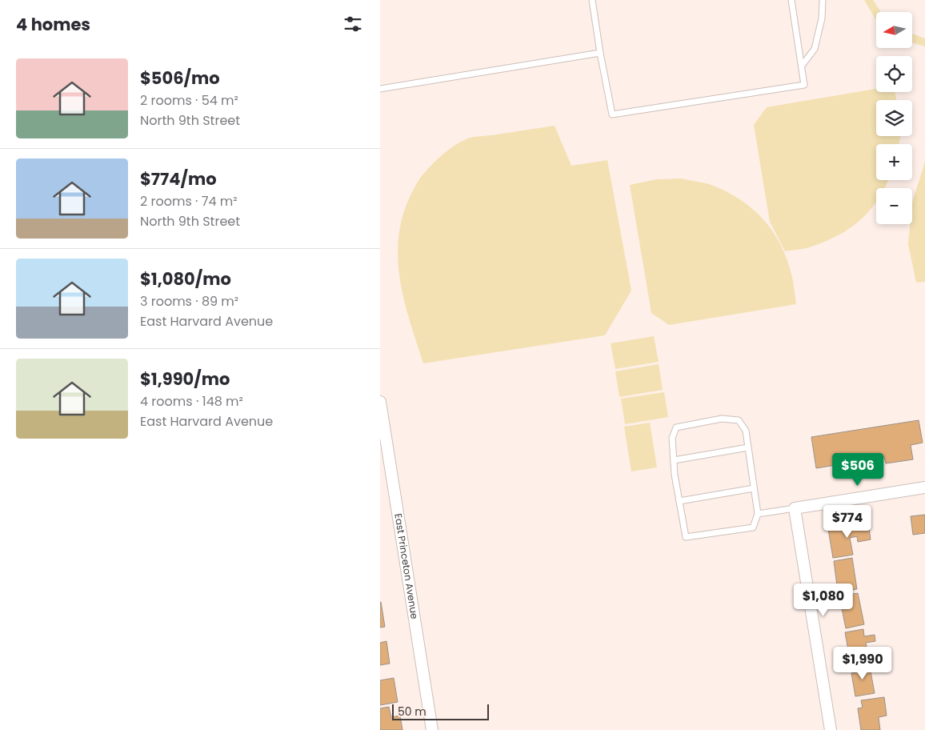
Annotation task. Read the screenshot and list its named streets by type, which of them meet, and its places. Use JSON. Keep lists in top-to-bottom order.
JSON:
{
  "streets": {
    "street": ["East Princeton Avenue"]
  },
  "scale_bar": "50 m",
  "north": "left",
  "page": {
    "heading": "4 homes",
    "map_buttons": ["+", "−"],
    "list": [
      {
        "name": "$506/mo",
        "note": "2 rooms · 54 m² · North 9th Street"
      },
      {
        "name": "$774/mo",
        "note": "2 rooms · 74 m² · North 9th Street"
      },
      {
        "name": "$1,080/mo",
        "note": "3 rooms · 89 m² · East Harvard Avenue"
      },
      {
        "name": "$1,990/mo",
        "note": "4 rooms · 148 m² · East Harvard Avenue"
      }
    ],
    "price": [
      "$506",
      "$774",
      "$1,080",
      "$1,990"
    ],
    "scale": "50 m"
  }
}
